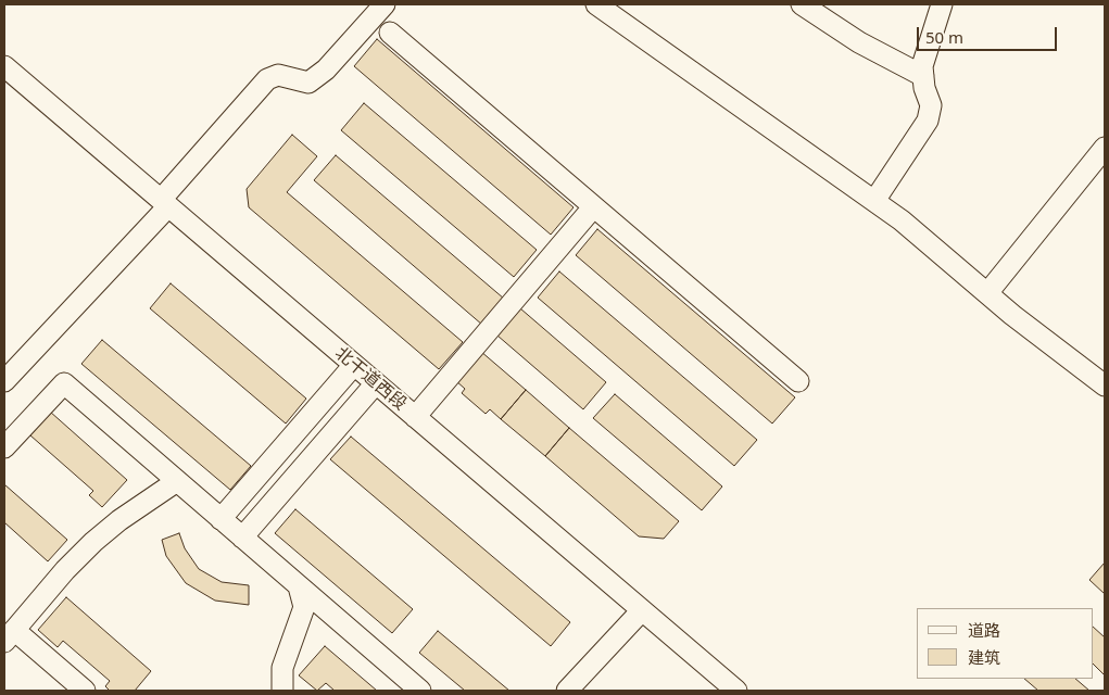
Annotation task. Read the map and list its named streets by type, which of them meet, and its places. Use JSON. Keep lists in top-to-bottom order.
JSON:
{
  "streets": {
    "street": ["北干道西段"]
  },
  "legend": ["道路", "建筑"],
  "scale_bar": "50 m"
}
